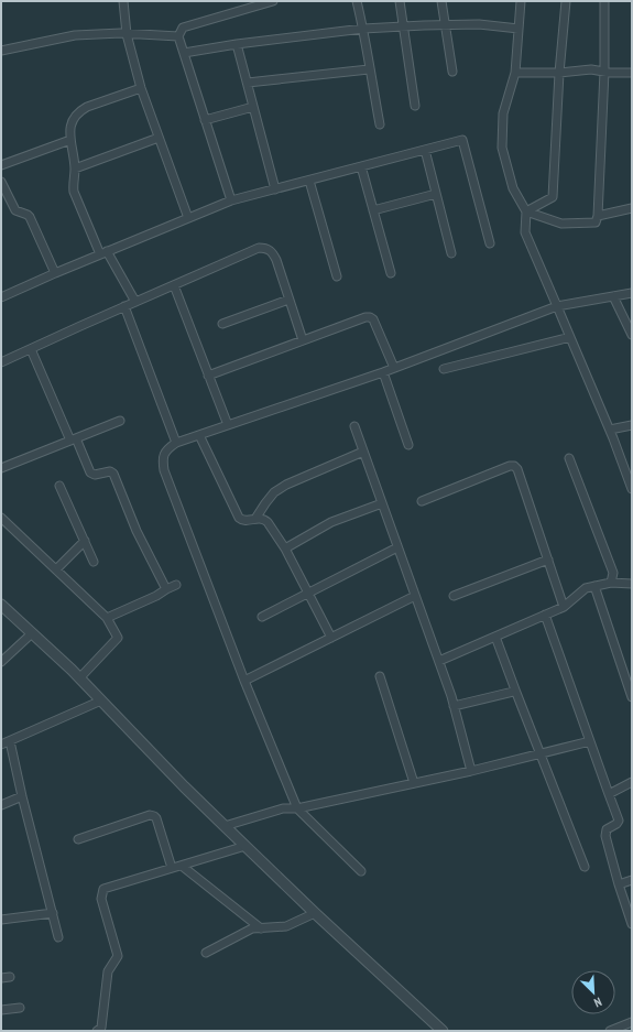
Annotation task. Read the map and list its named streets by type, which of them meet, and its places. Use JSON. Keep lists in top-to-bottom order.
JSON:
{
  "north": "bottom right"
}
